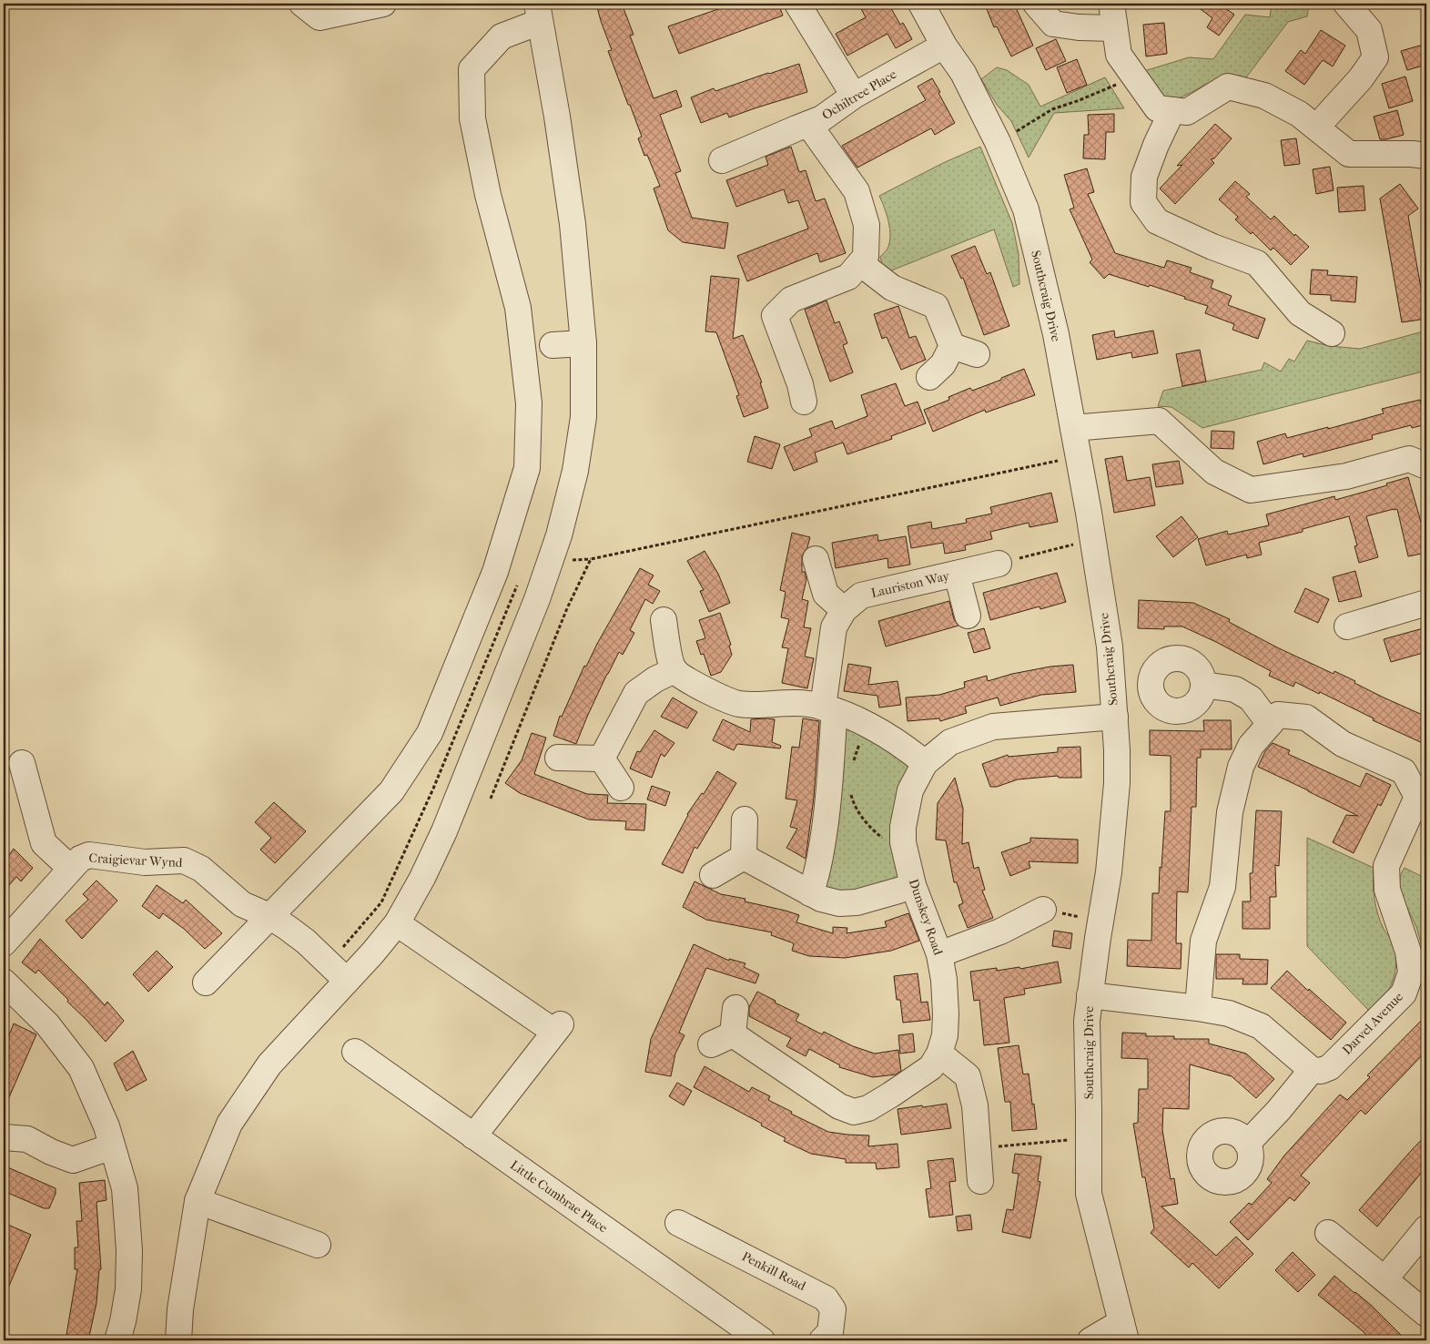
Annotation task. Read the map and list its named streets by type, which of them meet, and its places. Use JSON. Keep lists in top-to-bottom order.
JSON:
{
  "streets": {
    "street": [
      "Ochiltree Place",
      "Southcraig Drive",
      "Lauriston Way",
      "Craigievar Wynd",
      "Dunskey Road",
      "Darvel Avenue",
      "Little Cumbrae Place",
      "Penkill Road"
    ]
  },
  "crossings": [
    ["Ochiltree Place", "Southcraig Drive"],
    ["Southcraig Drive", "Dunskey Road"]
  ]
}
